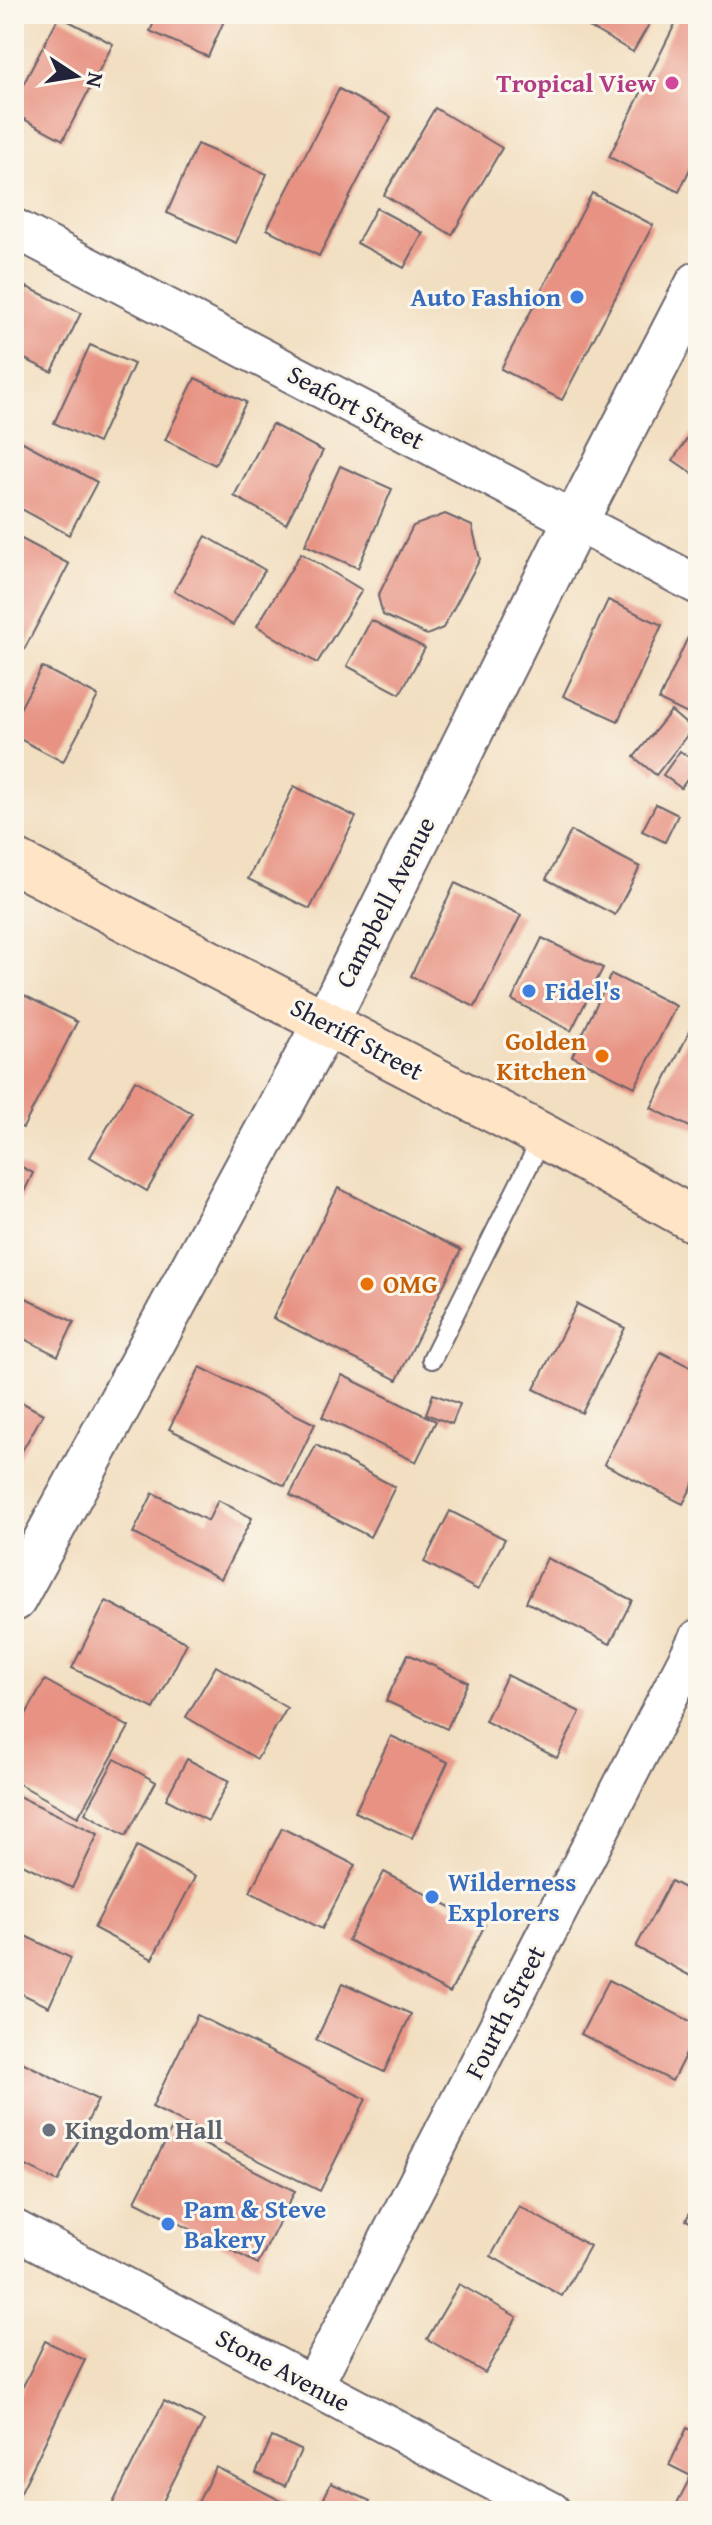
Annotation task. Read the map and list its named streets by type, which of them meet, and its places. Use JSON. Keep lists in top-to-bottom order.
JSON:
{
  "streets": {
    "main road": ["Sheriff Street"],
    "street": [
      "Seafort Street",
      "Campbell Avenue",
      "Fourth Street",
      "Stone Avenue"
    ]
  },
  "crossings": [
    ["Seafort Street", "Campbell Avenue"],
    ["Campbell Avenue", "Sheriff Street"],
    ["Fourth Street", "Stone Avenue"]
  ],
  "places": [
    "Tropical View",
    "Auto Fashion",
    "Fidel's",
    "Golden Kitchen",
    "OMG",
    "Wilderness Explorers",
    "Kingdom Hall",
    "Pam & Steve Bakery"
  ],
  "north": "right"
}
